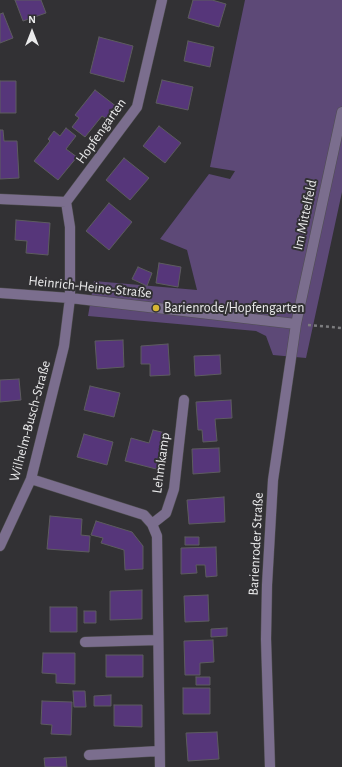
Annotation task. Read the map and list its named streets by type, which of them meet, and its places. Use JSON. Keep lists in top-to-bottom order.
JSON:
{
  "streets": {
    "street": [
      "Hopfengarten",
      "Im Mittelfeld",
      "Heinrich-Heine-Straße",
      "Wilhelm-Busch-Straße",
      "Lehmkamp",
      "Barienroder Straße"
    ]
  },
  "crossings": [
    ["Im Mittelfeld", "Heinrich-Heine-Straße"],
    ["Im Mittelfeld", "Barienroder Straße"],
    ["Heinrich-Heine-Straße", "Wilhelm-Busch-Straße"],
    ["Heinrich-Heine-Straße", "Barienroder Straße"]
  ],
  "places": ["Barienrode/Hopfengarten"],
  "north": "top"
}
